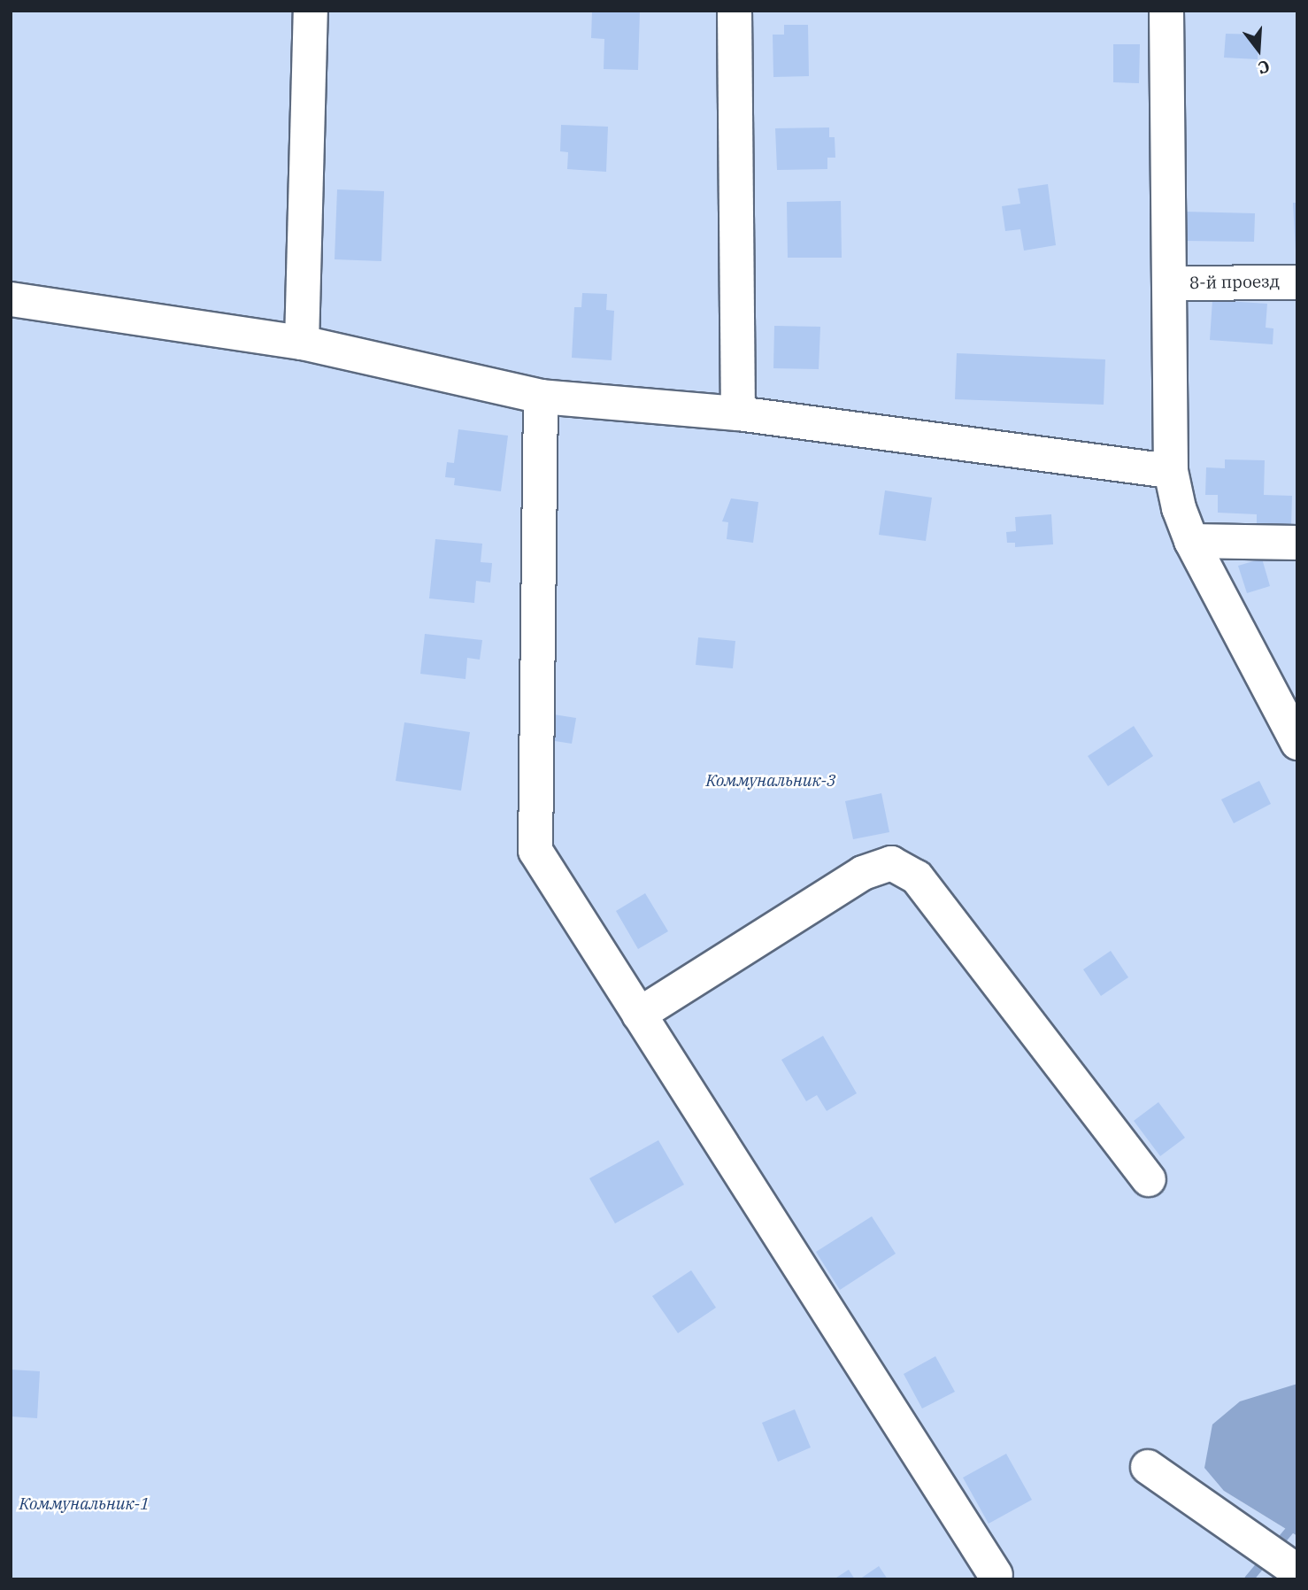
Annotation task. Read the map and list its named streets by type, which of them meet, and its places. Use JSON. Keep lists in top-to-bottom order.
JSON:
{
  "streets": {
    "street": ["8-й проезд"]
  },
  "parks": ["Коммунальник-3", "Коммунальник-1"],
  "north": "bottom"
}
